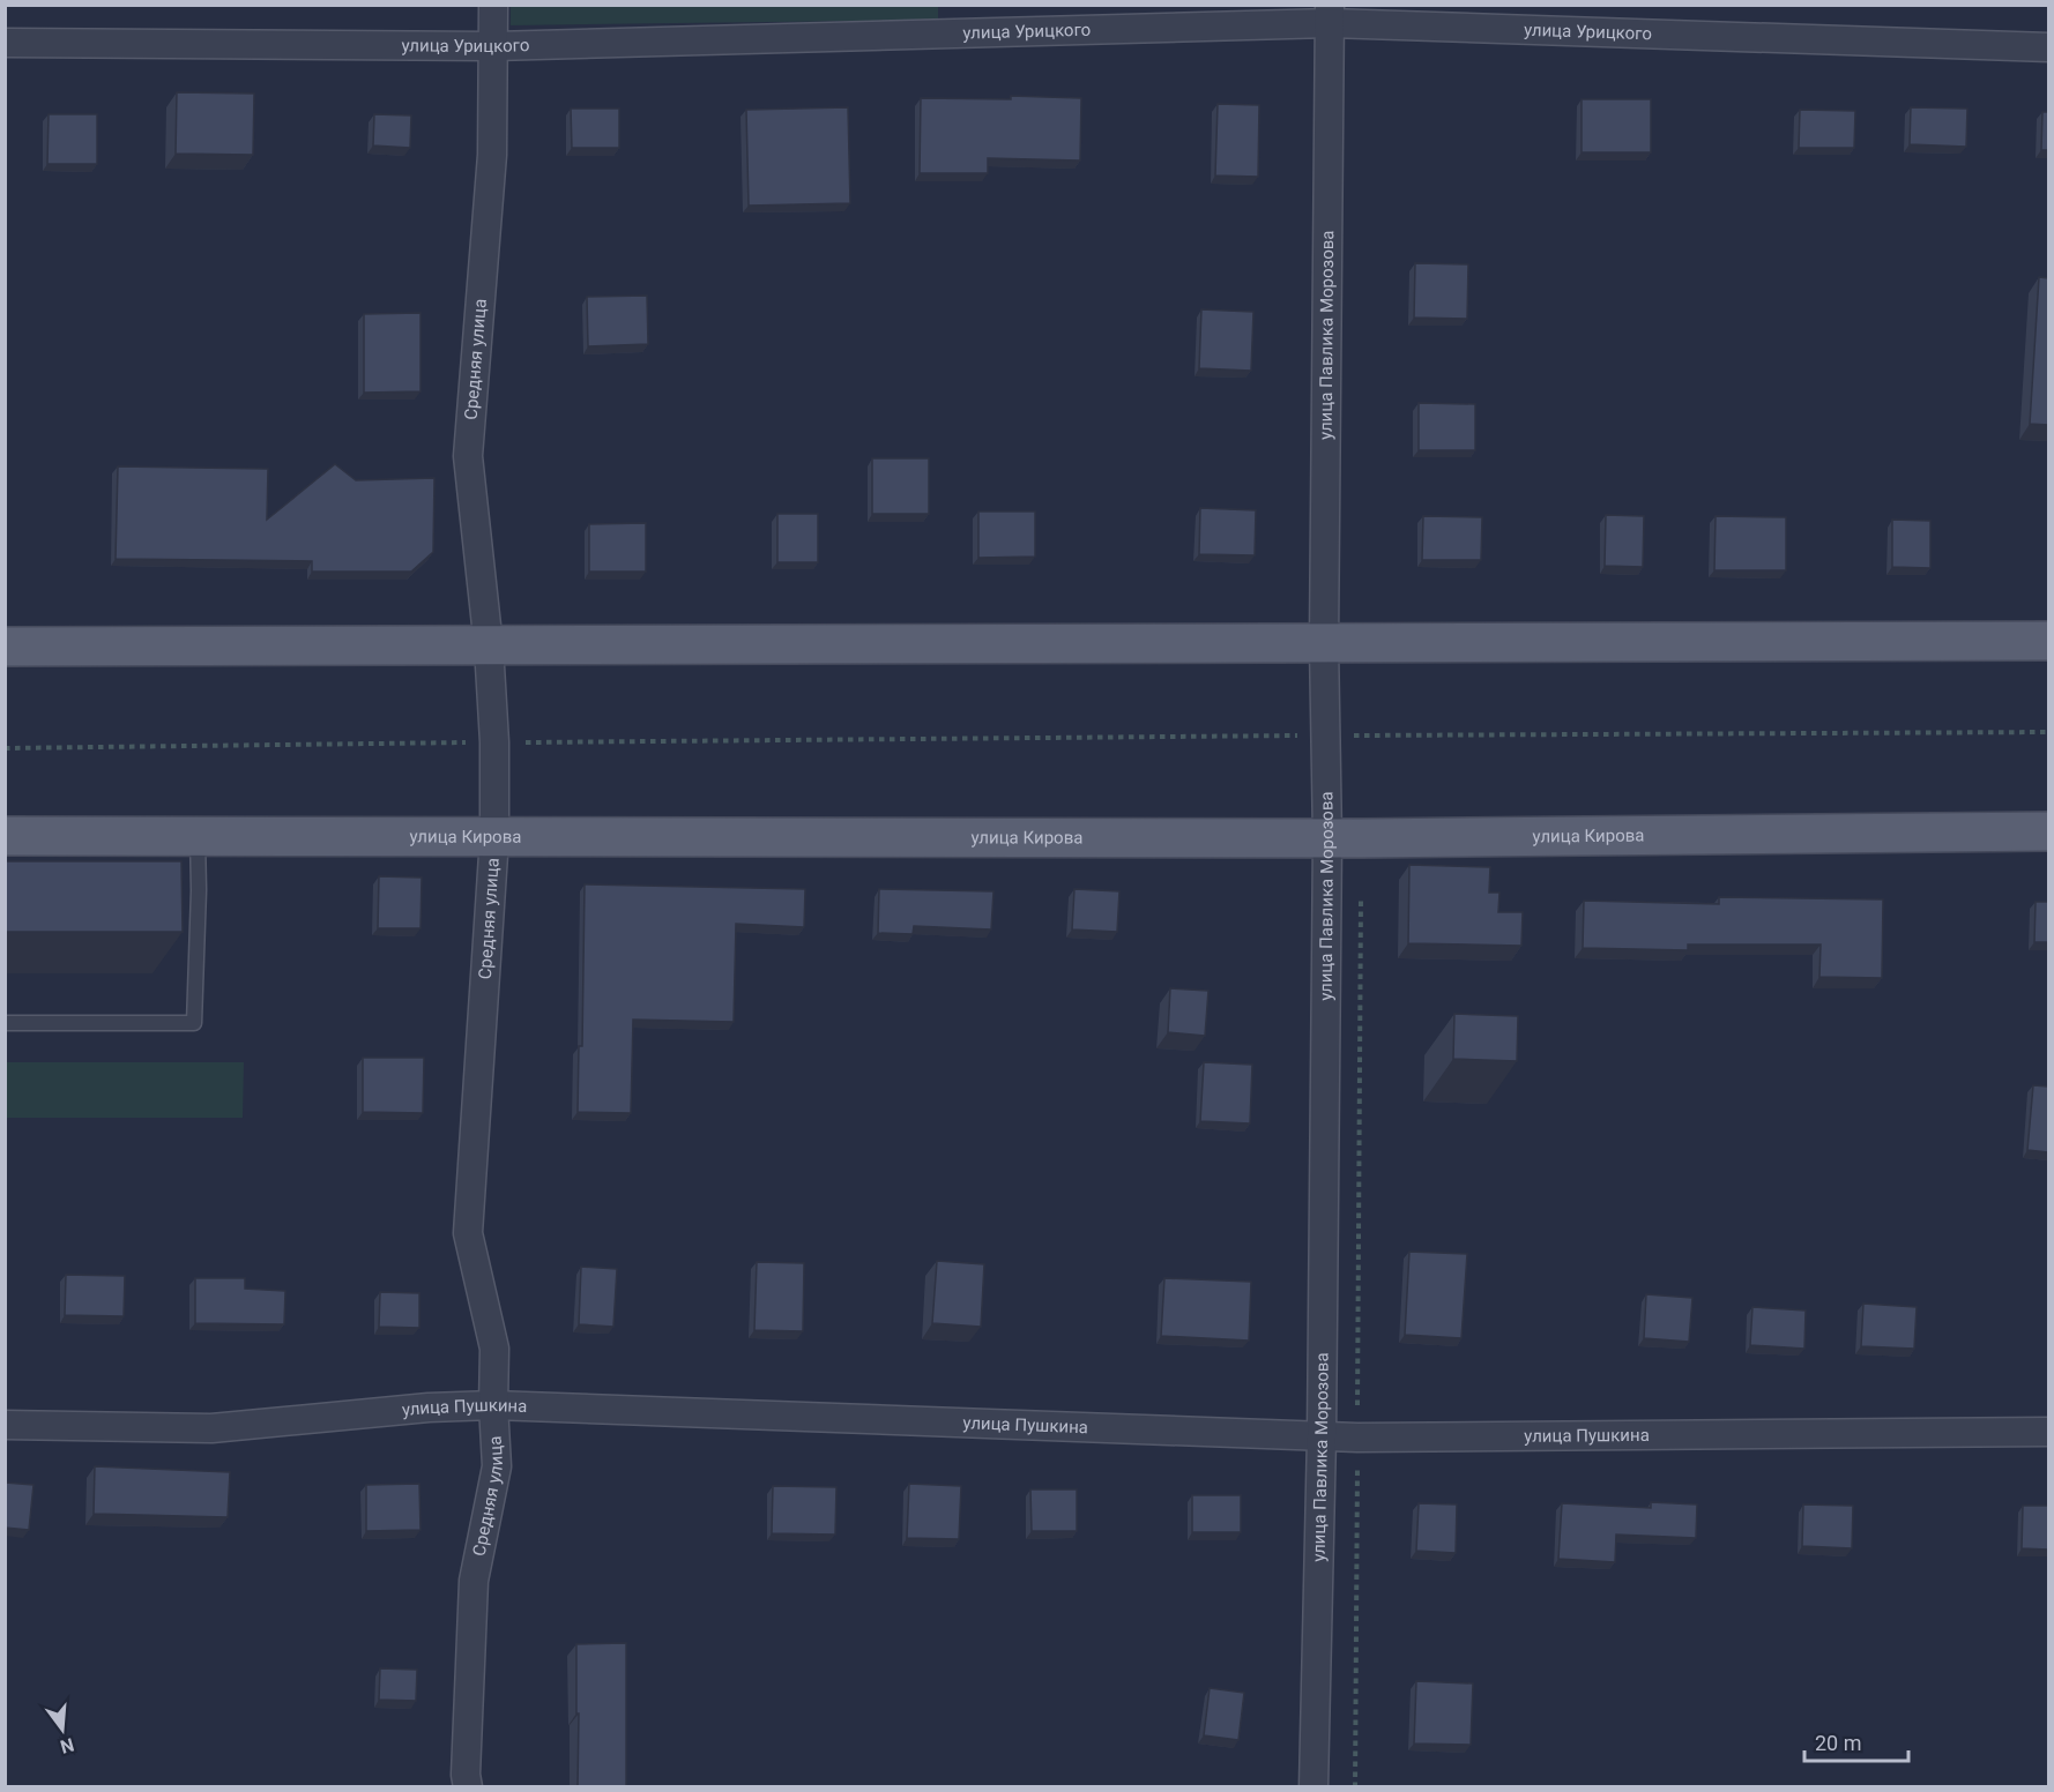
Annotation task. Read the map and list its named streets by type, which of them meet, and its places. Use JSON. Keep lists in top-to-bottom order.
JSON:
{
  "streets": {
    "main road": ["улица Кирова"],
    "street": [
      "улица Урицкого",
      "улица Павлика Морозова",
      "Средняя улица",
      "улица Пушкина"
    ]
  },
  "crossings": [
    ["улица Урицкого", "улица Павлика Морозова"],
    ["улица Урицкого", "Средняя улица"],
    ["улица Павлика Морозова", "улица Кирова"],
    ["улица Павлика Морозова", "улица Пушкина"],
    ["Средняя улица", "улица Кирова"],
    ["Средняя улица", "улица Пушкина"]
  ],
  "scale_bar": "20 m",
  "north": "bottom"
}
